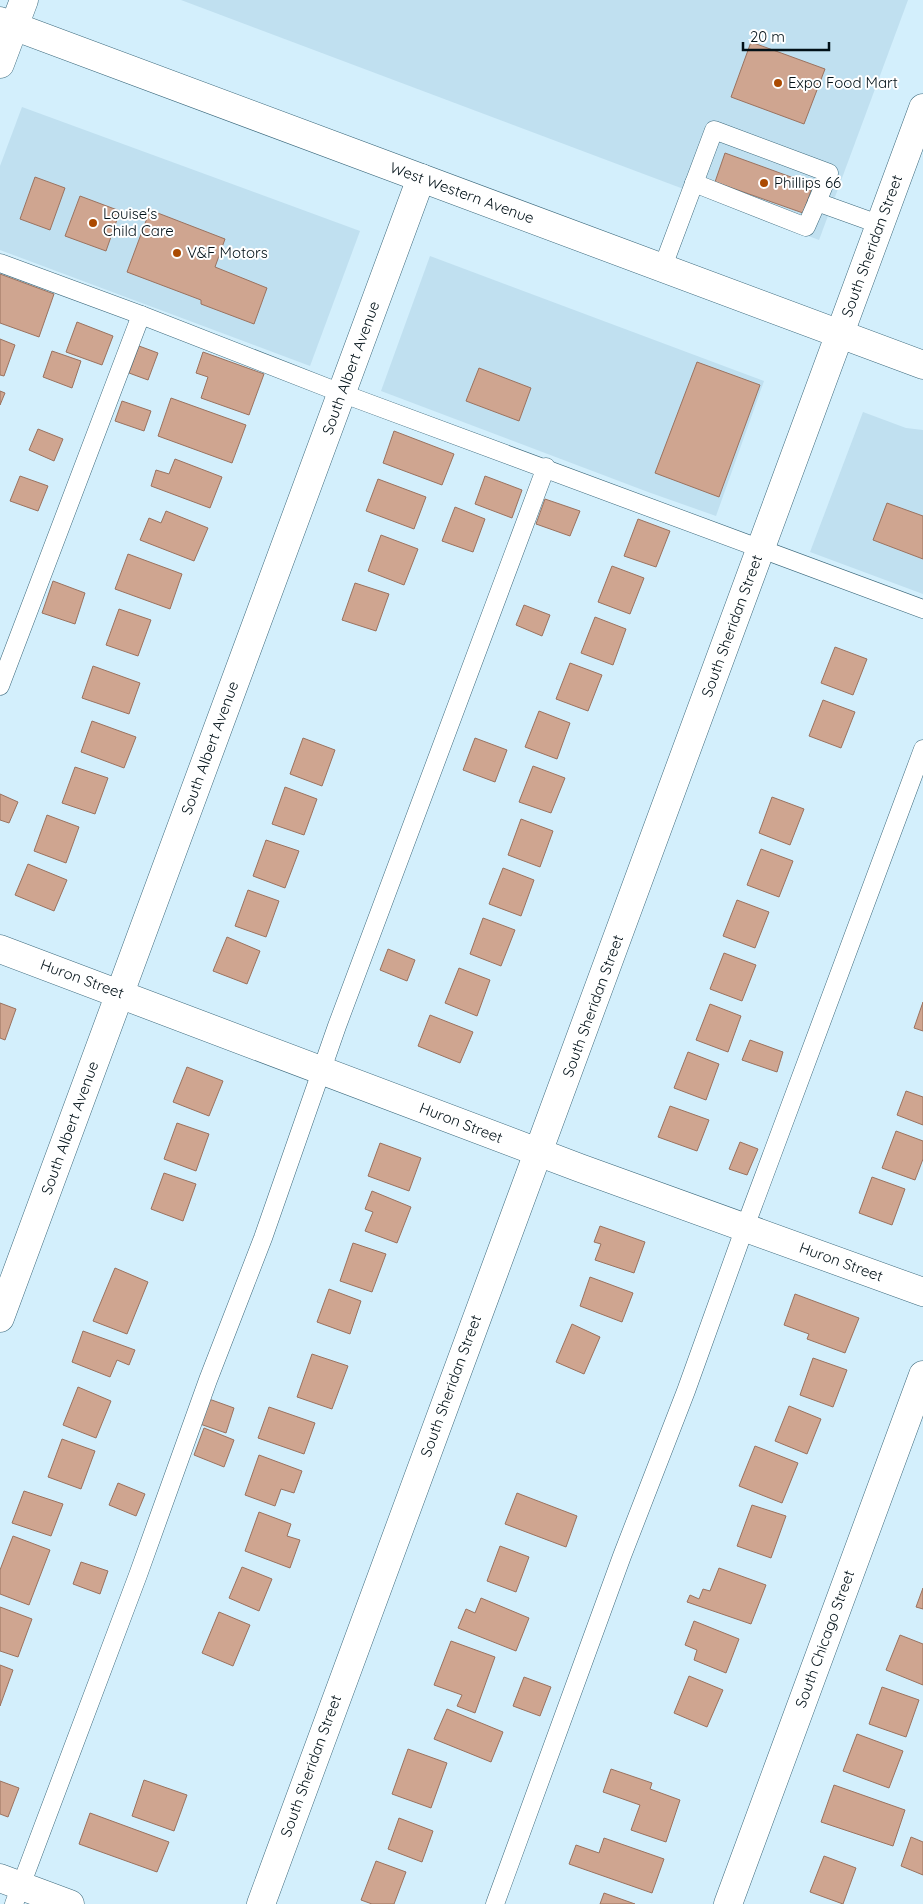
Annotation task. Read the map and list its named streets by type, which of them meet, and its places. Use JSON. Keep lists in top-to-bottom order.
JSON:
{
  "streets": {
    "street": [
      "West Western Avenue",
      "South Sheridan Street",
      "South Albert Avenue",
      "Huron Street",
      "South Chicago Street"
    ]
  },
  "crossings": [
    ["West Western Avenue", "South Sheridan Street"],
    ["West Western Avenue", "South Albert Avenue"],
    ["South Sheridan Street", "Huron Street"],
    ["South Albert Avenue", "Huron Street"]
  ],
  "places": [
    "Expo Food Mart",
    "Phillips 66",
    "Louise's Child Care",
    "V&F Motors"
  ],
  "scale_bar": "20 m"
}
